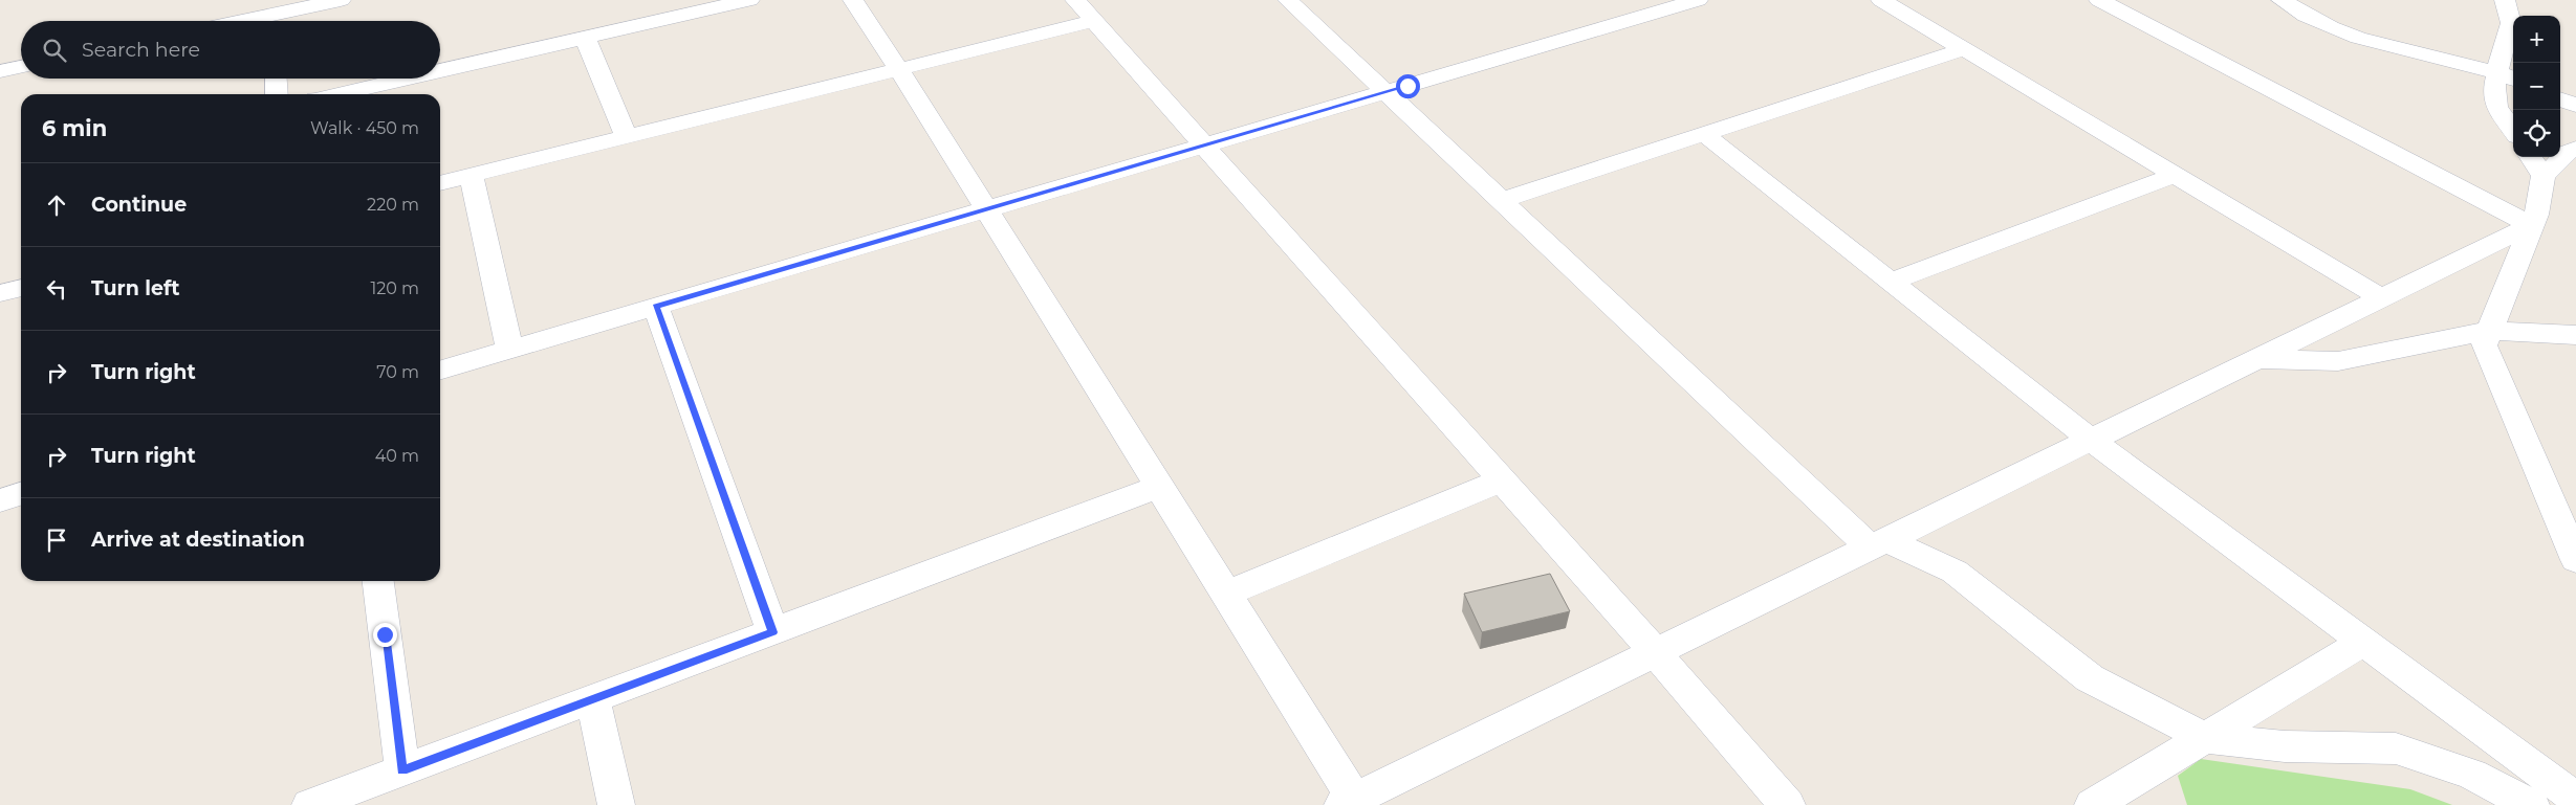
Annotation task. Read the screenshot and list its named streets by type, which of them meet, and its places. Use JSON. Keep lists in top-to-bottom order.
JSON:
{
  "page": {
    "map_buttons": ["+", "−"],
    "search": "Search here",
    "heading": ["6 min", "Walk · 450 m"],
    "list": [
      ["Continue", "220 m"],
      ["Turn left", "120 m"],
      ["Turn right", "70 m"],
      ["Turn right", "40 m"],
      "Arrive at destination"
    ]
  }
}
